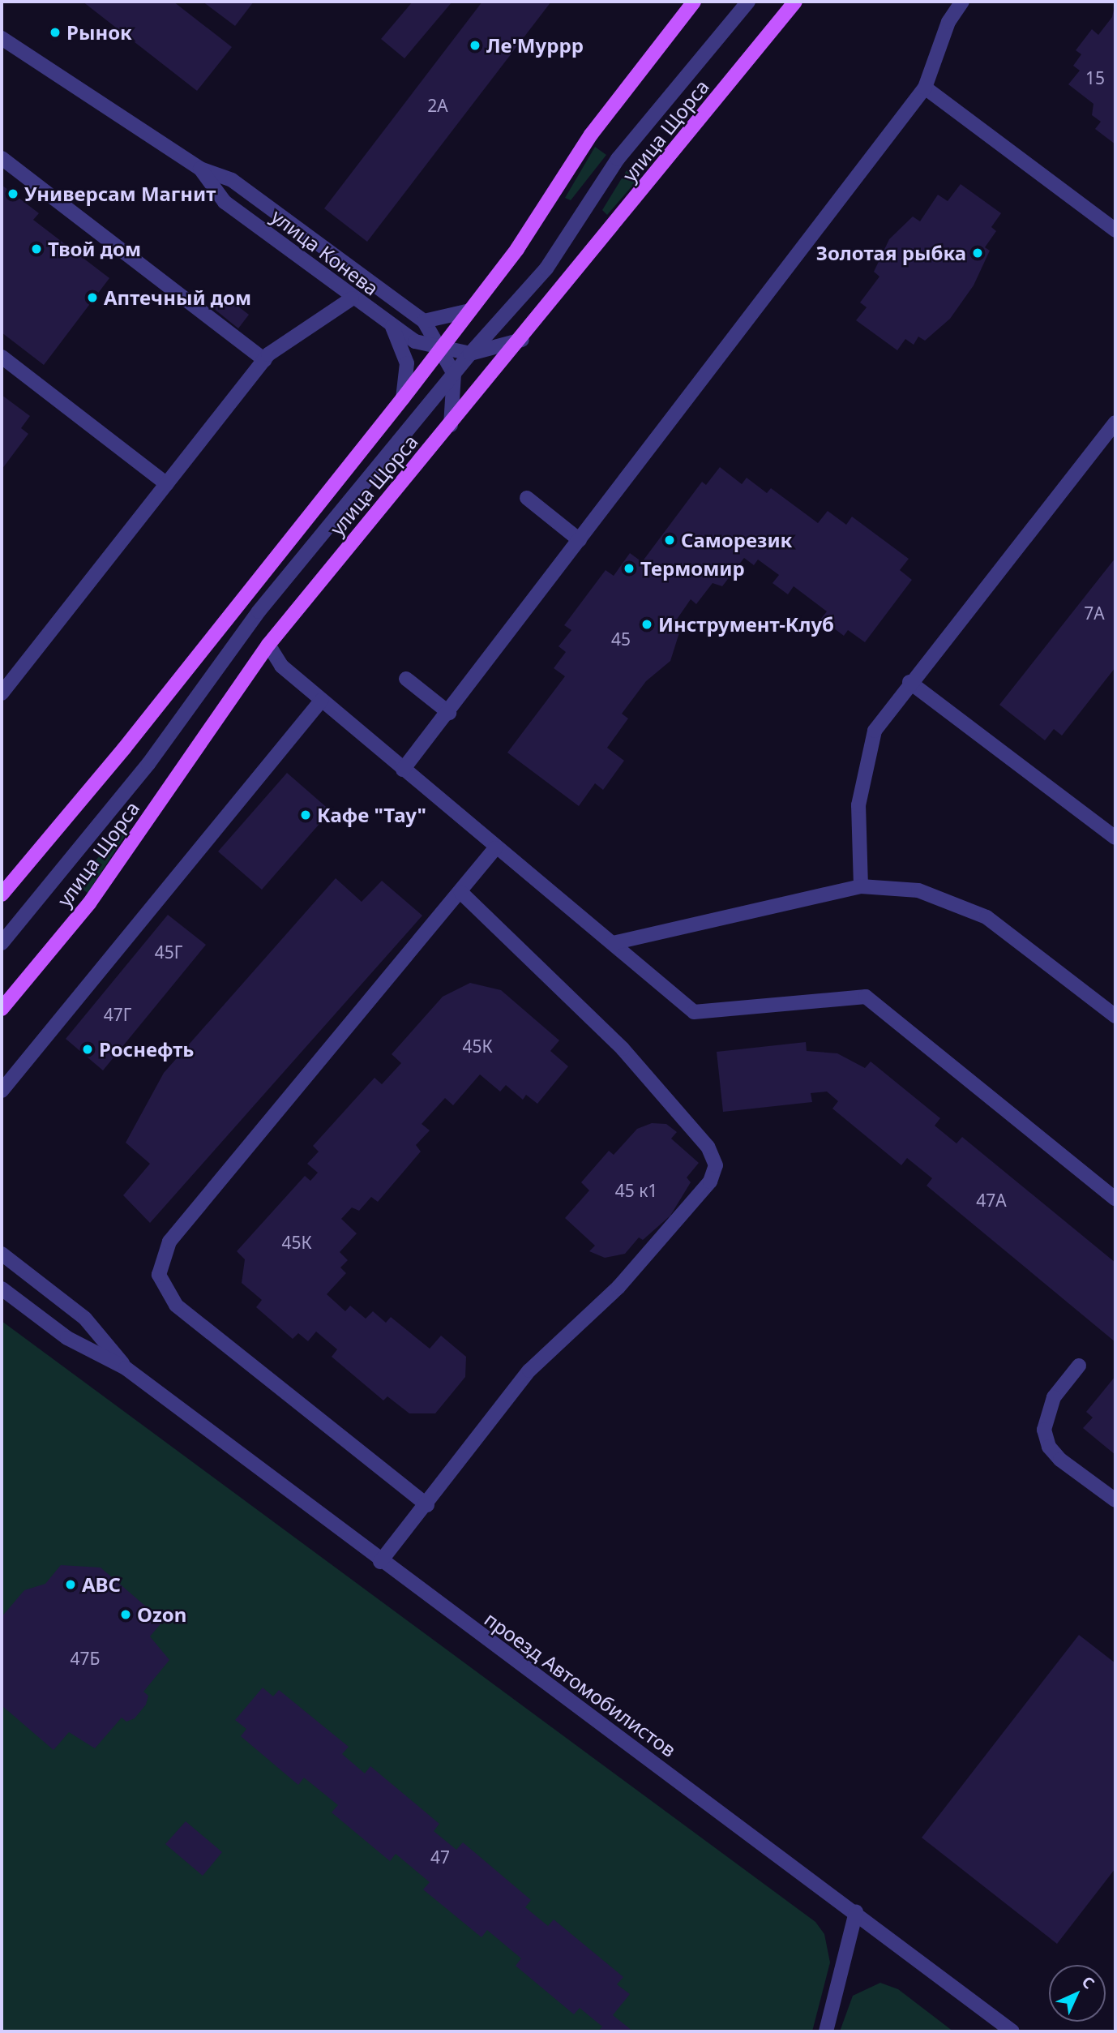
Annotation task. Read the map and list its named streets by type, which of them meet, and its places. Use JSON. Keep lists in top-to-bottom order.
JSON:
{
  "streets": {
    "main road": ["улица Щорса"],
    "street": ["улица Конева", "проезд Автомобилистов"]
  },
  "crossings": [
    ["улица Щорса", "улица Конева"]
  ],
  "places": [
    "Рынок",
    "Ле'Муррр",
    "Универсам Магнит",
    "Твой дом",
    "Золотая рыбка",
    "Аптечный дом",
    "Саморезик",
    "Термомир",
    "Инструмент-Клуб",
    "Кафе \"Тау\"",
    "Роснефть",
    "АВС",
    "Ozon"
  ],
  "house_numbers": [
    "15",
    "2А",
    "7А",
    "45",
    "45Г",
    "47Г",
    "45К",
    "45 к1",
    "47А",
    "45К",
    "47Б",
    "47"
  ],
  "north": "top right"
}
